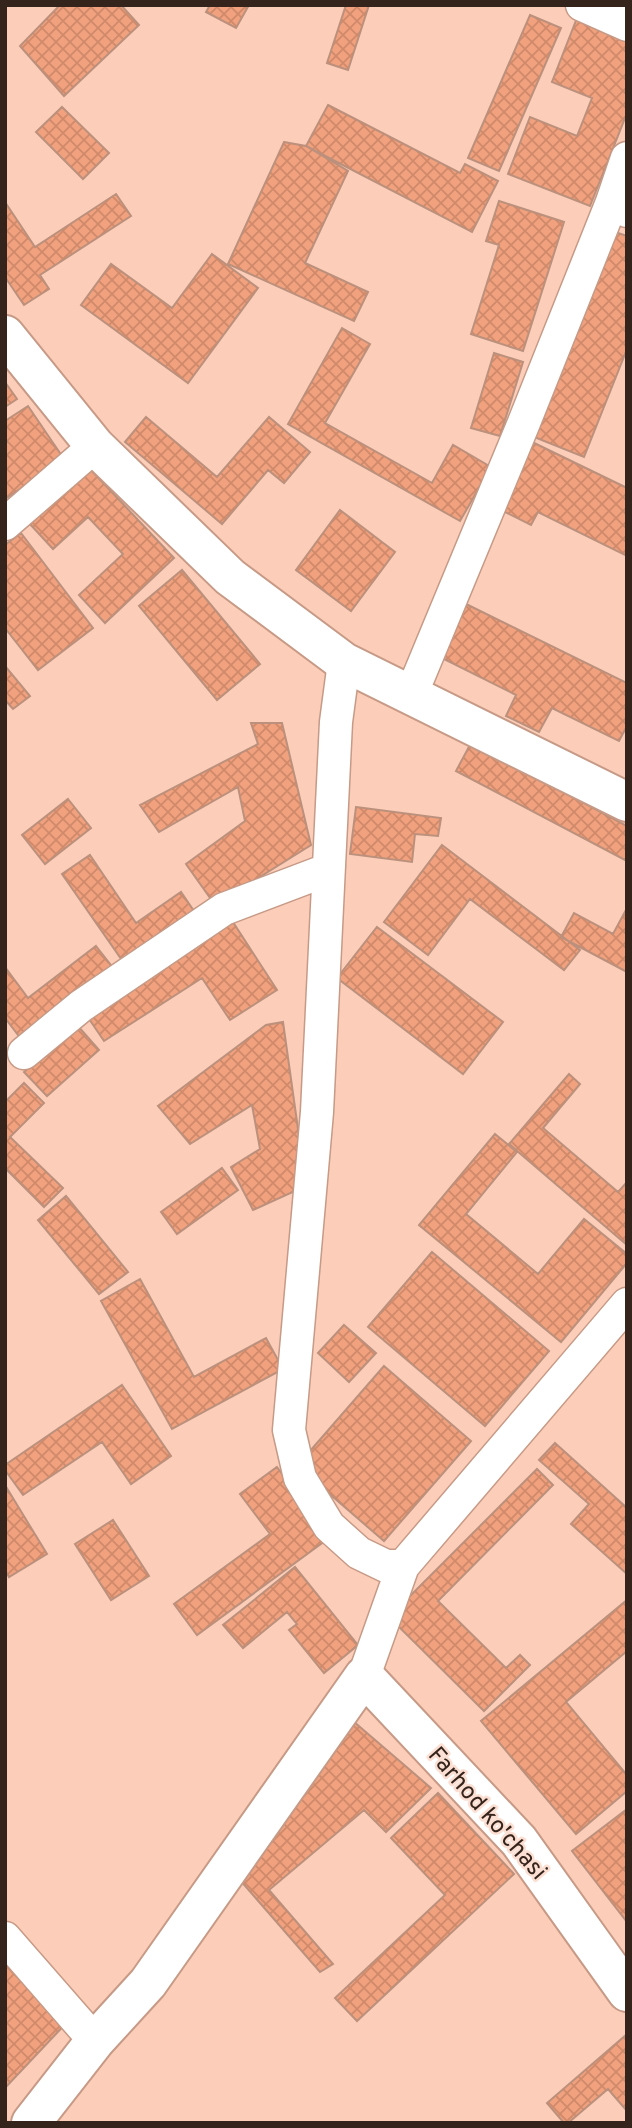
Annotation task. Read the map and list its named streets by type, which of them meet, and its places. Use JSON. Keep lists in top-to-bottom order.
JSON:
{
  "streets": {
    "street": ["Farhod ko'chasi"]
  }
}
